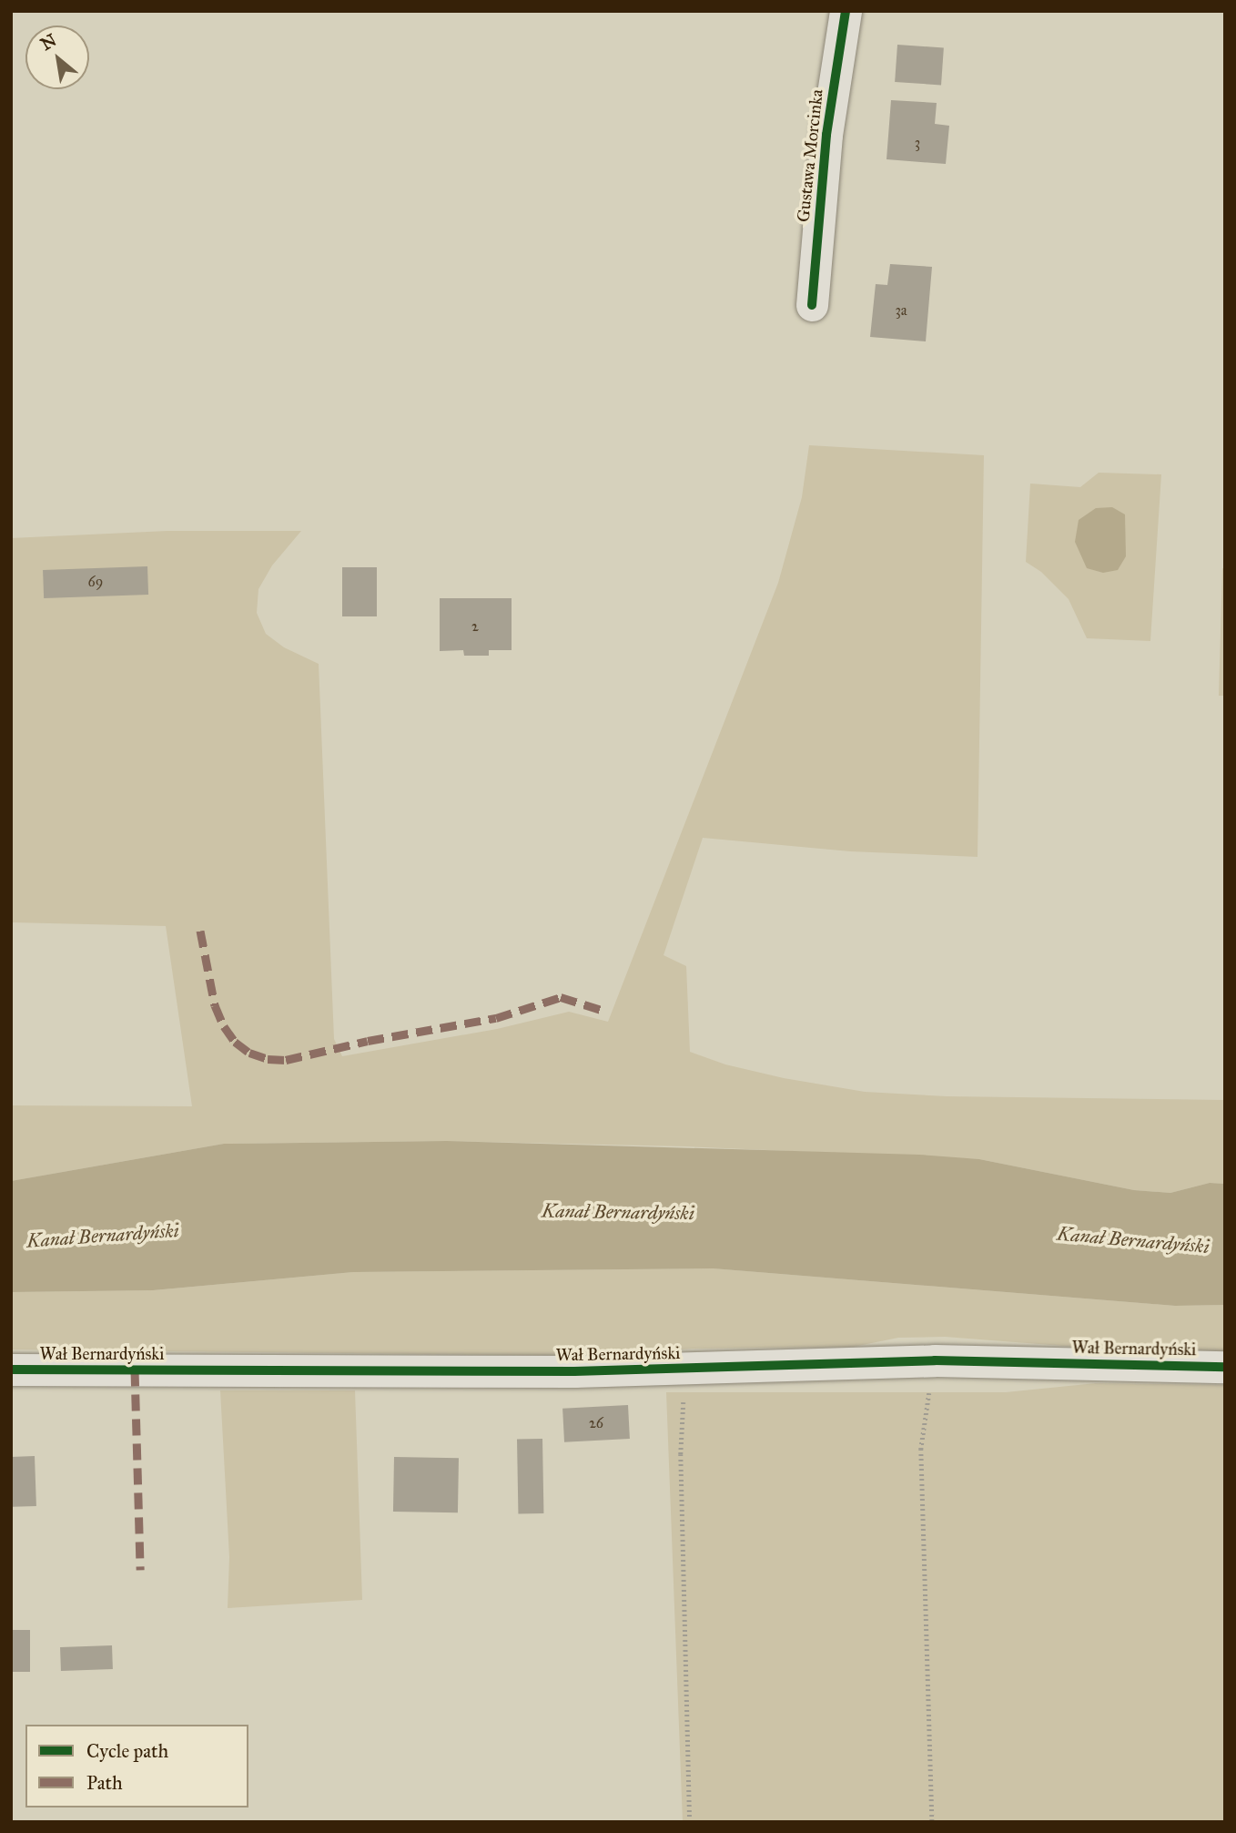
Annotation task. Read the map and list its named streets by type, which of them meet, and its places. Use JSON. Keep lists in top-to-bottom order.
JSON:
{
  "streets": {
    "street": ["Gustawa Morcinka", "Wał Bernardyński"]
  },
  "water": ["Kanał Bernardyński"],
  "house_numbers": [
    "3",
    "3a",
    "69",
    "2",
    "26"
  ],
  "legend": ["Cycle path", "Path"],
  "north": "top left"
}
